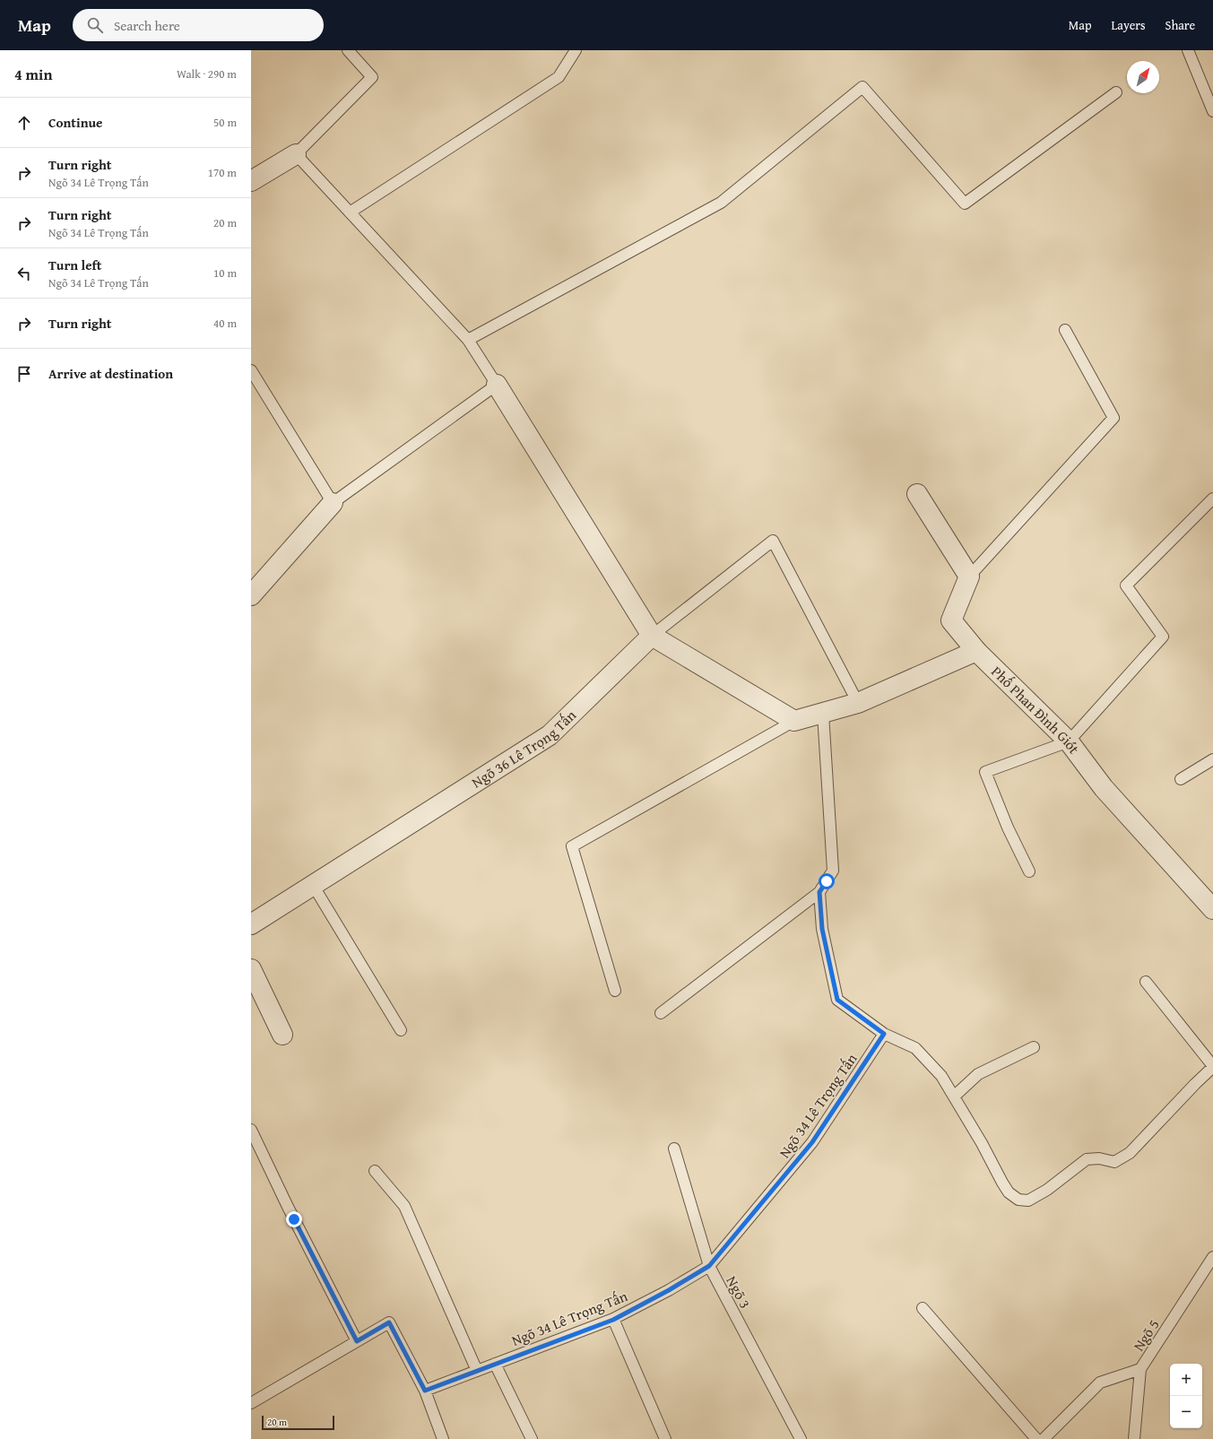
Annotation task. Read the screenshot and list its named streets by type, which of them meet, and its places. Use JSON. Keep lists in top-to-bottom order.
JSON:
{
  "streets": {
    "street": ["Phố Phan Đình Giót", "Ngõ 36 Lê Trọng Tấn"],
    "lane": ["Ngõ 34 Lê Trọng Tấn", "Ngõ 3", "Ngõ 5"]
  },
  "crossings": [
    ["Ngõ 34 Lê Trọng Tấn", "Ngõ 3"]
  ],
  "scale_bar": "20 m",
  "north": "top right",
  "page": {
    "header": "Map",
    "search": "Search here",
    "nav": ["Map", "Layers", "Share"],
    "heading": ["4 min", "Walk · 290 m"],
    "list": [
      ["Continue", "50 m"],
      ["Turn right", "Ngõ 34 Lê Trọng Tấn", "170 m"],
      ["Turn right", "Ngõ 34 Lê Trọng Tấn", "20 m"],
      ["Turn left", "Ngõ 34 Lê Trọng Tấn", "10 m"],
      ["Turn right", "40 m"],
      "Arrive at destination"
    ],
    "map_buttons": ["+", "−"],
    "scale": "20 m"
  }
}
